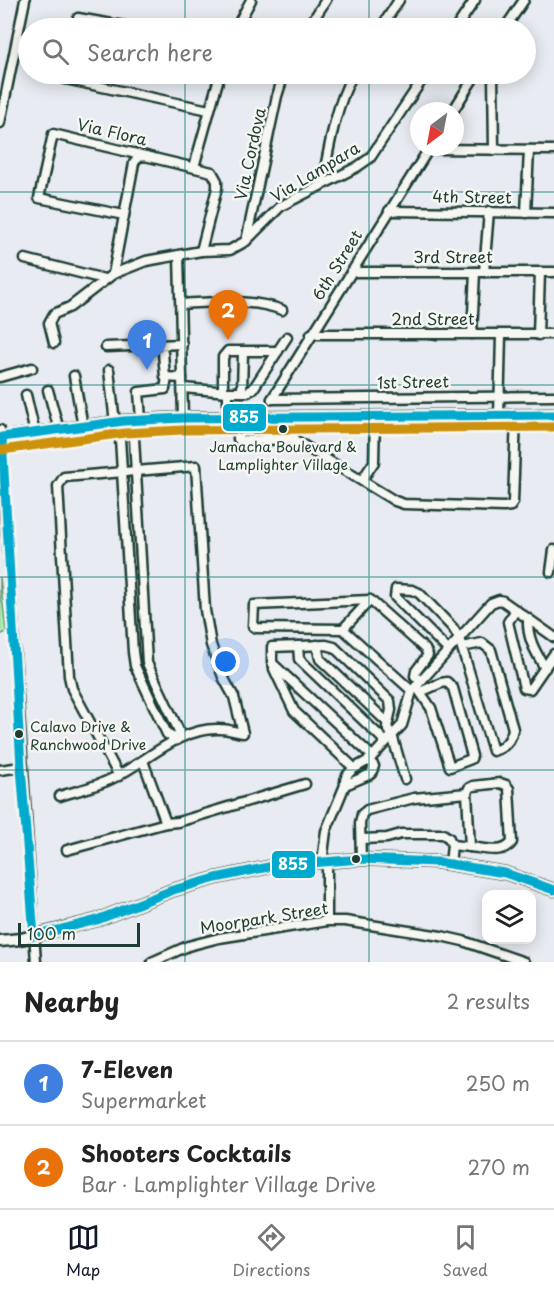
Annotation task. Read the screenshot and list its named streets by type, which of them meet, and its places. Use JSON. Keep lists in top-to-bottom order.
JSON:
{
  "streets": {
    "street": [
      "Via Flora",
      "Via Cordova",
      "Via Lampara",
      "4th Street",
      "3rd Street",
      "6th Street",
      "2nd Street",
      "1st Street",
      "Moorpark Street"
    ]
  },
  "crossings": [
    ["Via Cordova", "Via Lampara"],
    ["4th Street", "6th Street"],
    ["3rd Street", "6th Street"],
    ["6th Street", "2nd Street"],
    ["6th Street", "1st Street"]
  ],
  "places": ["Jamacha Boulevard & Lamplighter Village", "Calavo Drive & Ranchwood Drive"],
  "lines": ["transit line 855"],
  "scale_bar": "100 m",
  "north": "bottom left",
  "page": {
    "search": "Search here",
    "pins": ["2", "1"],
    "scale": "100 m",
    "heading": ["Nearby", "2 results"],
    "list": [
      {
        "mark": "1",
        "name": "7-Eleven",
        "note": "Supermarket",
        "value": "250 m"
      },
      {
        "mark": "2",
        "name": "Shooters Cocktails",
        "note": "Bar · Lamplighter Village Drive",
        "value": "270 m"
      }
    ],
    "nav": ["Map", "Directions", "Saved"]
  }
}
